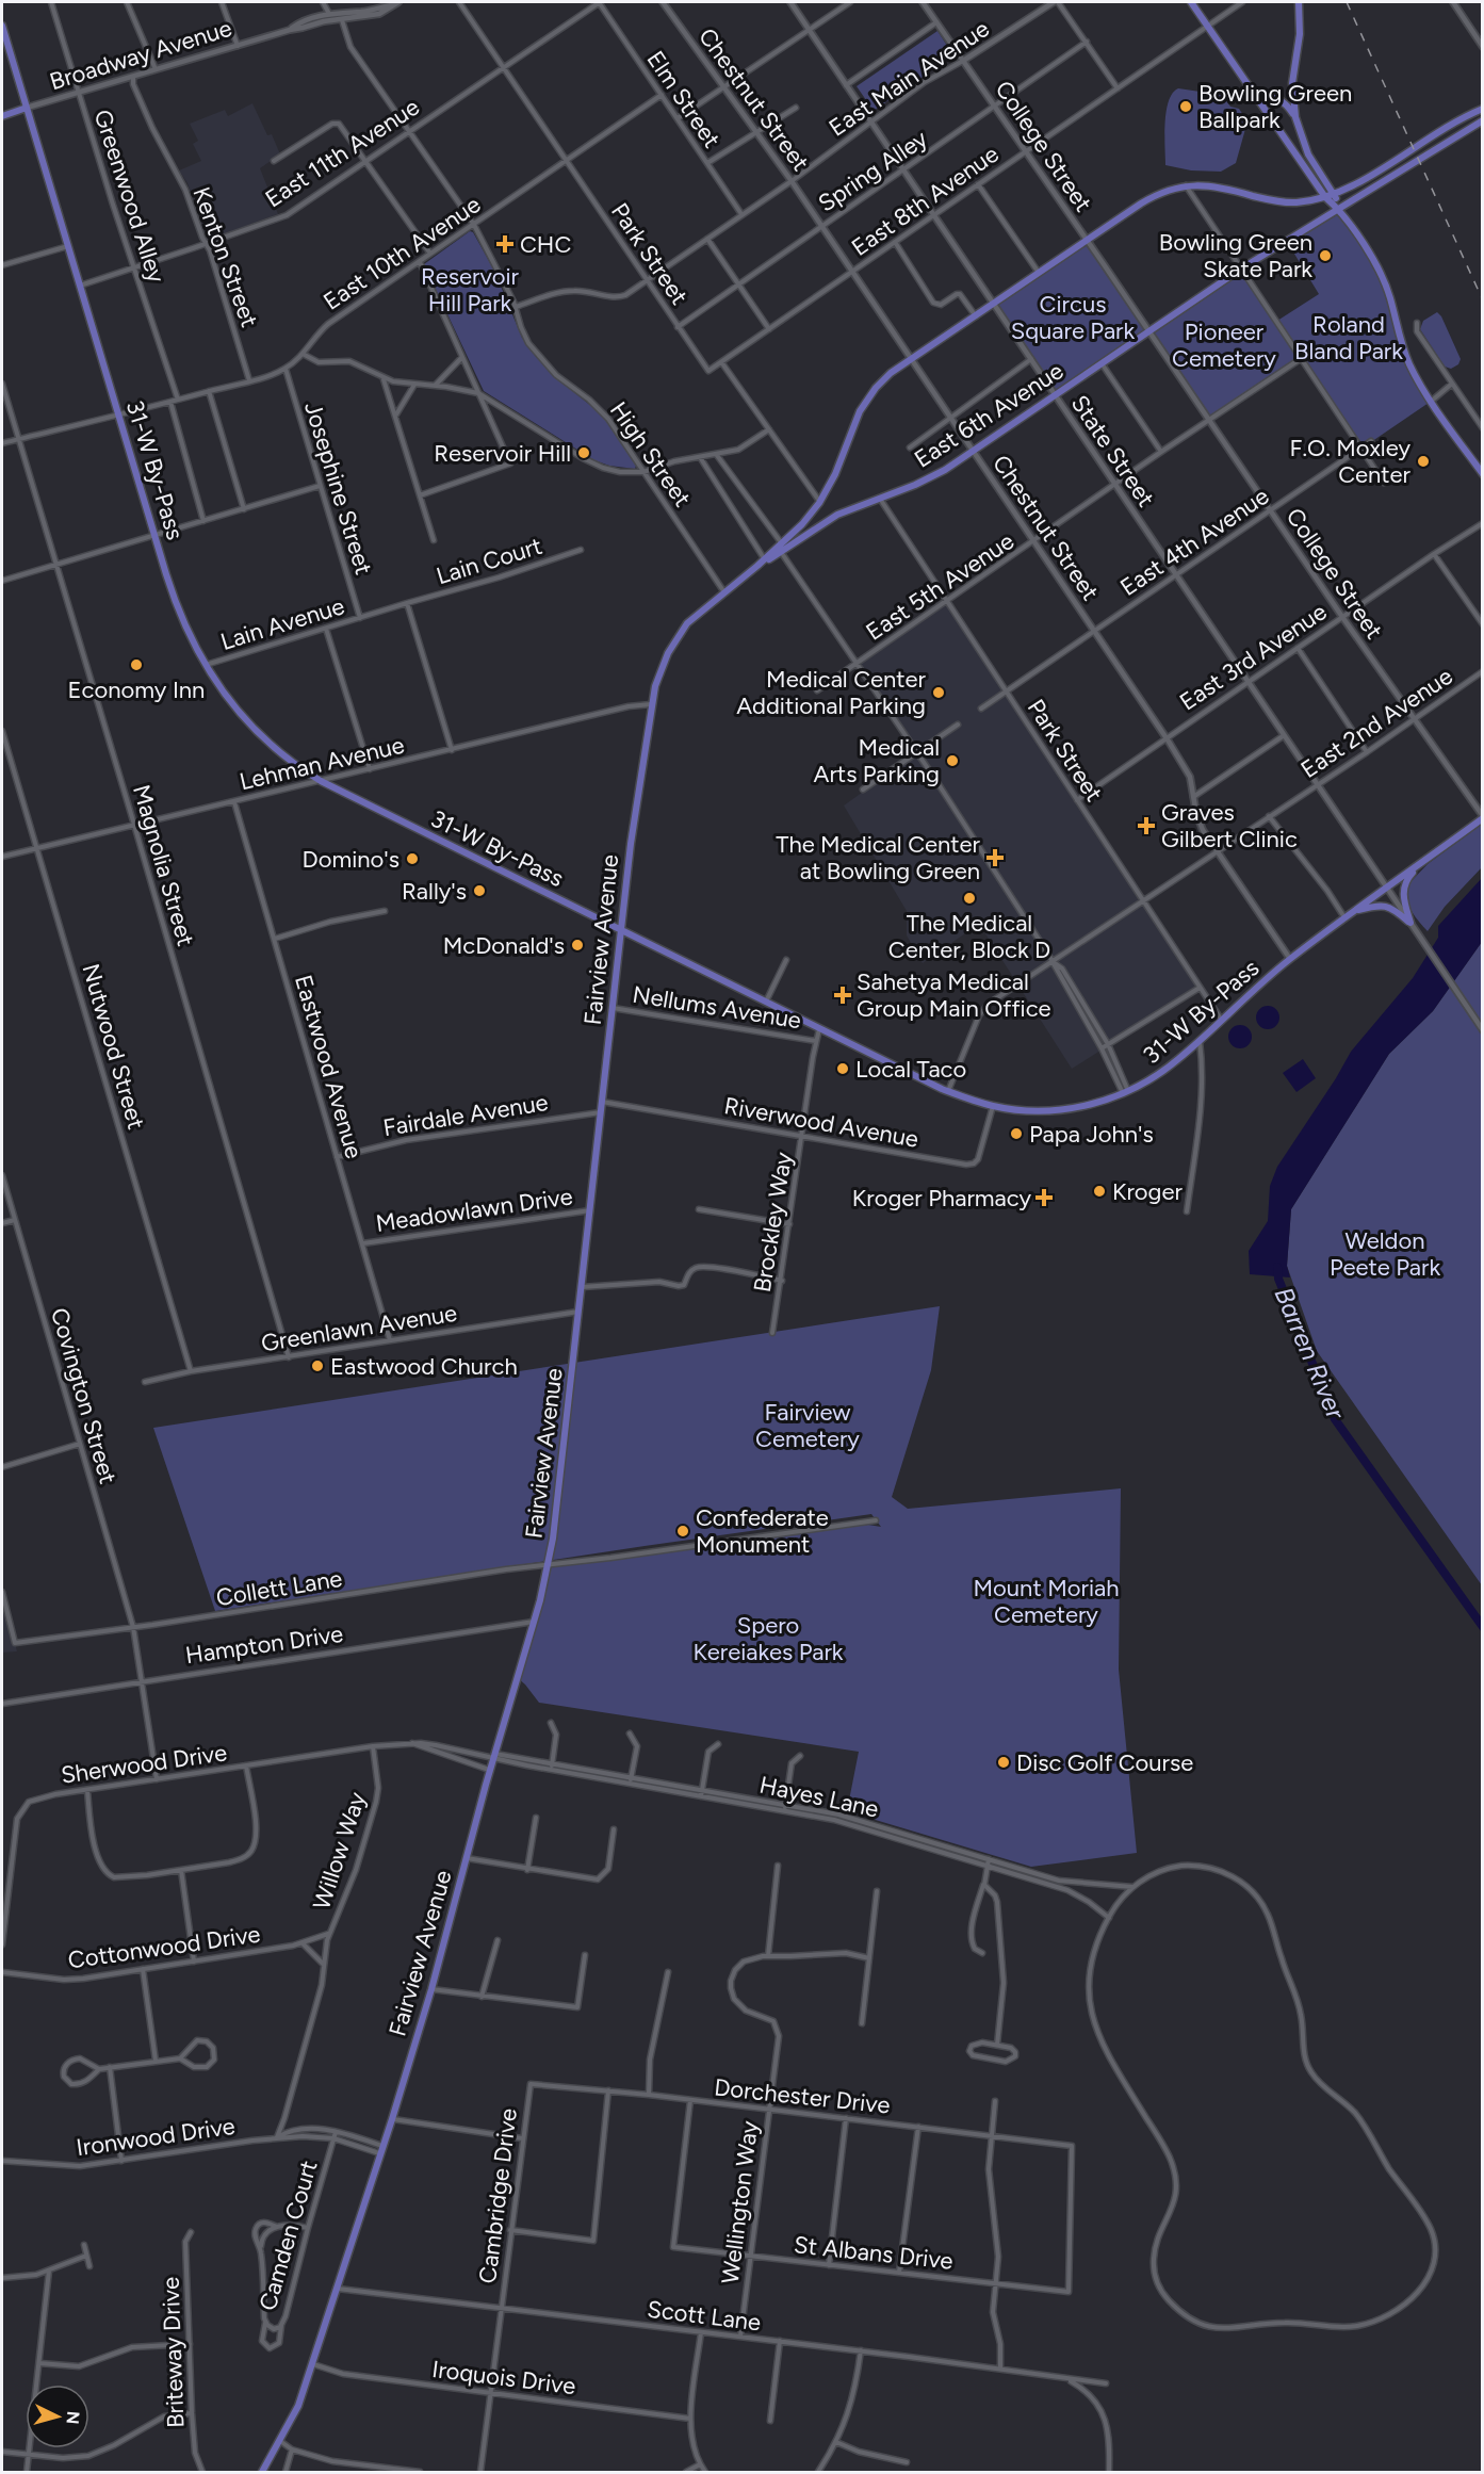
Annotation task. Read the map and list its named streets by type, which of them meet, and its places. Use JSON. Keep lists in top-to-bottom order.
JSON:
{
  "streets": {
    "main road": [
      "Broadway Avenue",
      "East 6th Avenue",
      "31-W By-Pass",
      "Fairview Avenue"
    ],
    "street": [
      "East Main Avenue",
      "Elm Street",
      "Chestnut Street",
      "College Street",
      "East 11th Avenue",
      "Spring Alley",
      "Greenwood Alley",
      "East 8th Avenue",
      "East 10th Avenue",
      "Park Street",
      "Kenton Street",
      "State Street",
      "High Street",
      "Josephine Street",
      "East 4th Avenue",
      "Lain Court",
      "East 5th Avenue",
      "Lain Avenue",
      "East 3rd Avenue",
      "East 2nd Avenue",
      "Lehman Avenue",
      "Magnolia Street",
      "Nellums Avenue",
      "Nutwood Street",
      "Eastwood Avenue",
      "Fairdale Avenue",
      "Riverwood Avenue",
      "Meadowlawn Drive",
      "Brockley Way",
      "Greenlawn Avenue",
      "Covington Street",
      "Collett Lane",
      "Hampton Drive",
      "Sherwood Drive",
      "Hayes Lane",
      "Willow Way",
      "Cottonwood Drive",
      "Dorchester Drive",
      "Ironwood Drive",
      "Cambridge Drive",
      "Wellington Way",
      "Camden Court",
      "St Albans Drive",
      "Scott Lane",
      "Briteway Drive",
      "Iroquois Drive"
    ]
  },
  "crossings": [
    ["Broadway Avenue", "Greenwood Alley"],
    ["Broadway Avenue", "Kenton Street"],
    ["Broadway Avenue", "High Street"],
    ["Broadway Avenue", "31-W By-Pass"],
    ["East Main Avenue", "Elm Street"],
    ["East Main Avenue", "Chestnut Street"],
    ["East Main Avenue", "College Street"],
    ["East Main Avenue", "Park Street"],
    ["East Main Avenue", "State Street"],
    ["East Main Avenue", "High Street"],
    ["Elm Street", "East 11th Avenue"],
    ["Elm Street", "East 10th Avenue"],
    ["Chestnut Street", "Spring Alley"],
    ["Chestnut Street", "East 8th Avenue"],
    ["Chestnut Street", "East 6th Avenue"],
    ["Chestnut Street", "31-W By-Pass"],
    ["Chestnut Street", "East 4th Avenue"],
    ["Chestnut Street", "East 5th Avenue"],
    ["Chestnut Street", "East 3rd Avenue"],
    ["Chestnut Street", "East 2nd Avenue"],
    ["Chestnut Street", "Fairview Avenue"],
    ["College Street", "Spring Alley"],
    ["College Street", "East 8th Avenue"],
    ["College Street", "East 6th Avenue"],
    ["College Street", "31-W By-Pass"],
    ["College Street", "East 4th Avenue"],
    ["College Street", "East 5th Avenue"],
    ["College Street", "East 3rd Avenue"],
    ["College Street", "East 2nd Avenue"],
    ["College Street", "Fairview Avenue"],
    ["East 11th Avenue", "Greenwood Alley"],
    ["East 11th Avenue", "Park Street"],
    ["East 11th Avenue", "Kenton Street"],
    ["East 11th Avenue", "High Street"],
    ["East 11th Avenue", "31-W By-Pass"],
    ["Spring Alley", "Park Street"],
    ["Spring Alley", "State Street"],
    ["Greenwood Alley", "East 10th Avenue"],
    ["East 8th Avenue", "Park Street"],
    ["East 8th Avenue", "State Street"],
    ["East 10th Avenue", "Park Street"],
    ["East 10th Avenue", "Kenton Street"],
    ["East 10th Avenue", "High Street"],
    ["East 10th Avenue", "31-W By-Pass"],
    ["East 10th Avenue", "Josephine Street"],
    ["East 10th Avenue", "Magnolia Street"],
    ["Park Street", "East 6th Avenue"],
    ["Park Street", "31-W By-Pass"],
    ["Park Street", "East 4th Avenue"],
    ["Park Street", "East 5th Avenue"],
    ["Park Street", "East 3rd Avenue"],
    ["Park Street", "East 2nd Avenue"],
    ["East 6th Avenue", "State Street"],
    ["East 6th Avenue", "Fairview Avenue"],
    ["State Street", "31-W By-Pass"],
    ["State Street", "East 4th Avenue"],
    ["State Street", "East 5th Avenue"],
    ["State Street", "East 3rd Avenue"],
    ["State Street", "East 2nd Avenue"],
    ["State Street", "Fairview Avenue"],
    ["High Street", "Fairview Avenue"],
    ["31-W By-Pass", "Lain Avenue"],
    ["31-W By-Pass", "East 2nd Avenue"],
    ["31-W By-Pass", "Lehman Avenue"],
    ["31-W By-Pass", "Fairview Avenue"],
    ["31-W By-Pass", "Riverwood Avenue"],
    ["31-W By-Pass", "Brockley Way"],
    ["Josephine Street", "Lain Avenue"],
    ["Lain Court", "Lain Avenue"],
    ["Lehman Avenue", "Magnolia Street"],
    ["Lehman Avenue", "Fairview Avenue"],
    ["Lehman Avenue", "Nutwood Street"],
    ["Lehman Avenue", "Eastwood Avenue"],
    ["Magnolia Street", "Greenlawn Avenue"],
    ["Fairview Avenue", "Nellums Avenue"],
    ["Fairview Avenue", "Fairdale Avenue"],
    ["Fairview Avenue", "Riverwood Avenue"],
    ["Fairview Avenue", "Meadowlawn Drive"],
    ["Fairview Avenue", "Greenlawn Avenue"],
    ["Fairview Avenue", "Collett Lane"],
    ["Fairview Avenue", "Hampton Drive"],
    ["Fairview Avenue", "Sherwood Drive"],
    ["Fairview Avenue", "Hayes Lane"],
    ["Fairview Avenue", "Ironwood Drive"],
    ["Fairview Avenue", "Scott Lane"],
    ["Fairview Avenue", "Iroquois Drive"],
    ["Nellums Avenue", "Brockley Way"],
    ["Nutwood Street", "Greenlawn Avenue"],
    ["Eastwood Avenue", "Fairdale Avenue"],
    ["Eastwood Avenue", "Meadowlawn Drive"],
    ["Eastwood Avenue", "Greenlawn Avenue"],
    ["Riverwood Avenue", "Brockley Way"],
    ["Covington Street", "Collett Lane"],
    ["Covington Street", "Hampton Drive"],
    ["Covington Street", "Sherwood Drive"],
    ["Sherwood Drive", "Hayes Lane"],
    ["Sherwood Drive", "Willow Way"],
    ["Willow Way", "Cottonwood Drive"],
    ["Willow Way", "Ironwood Drive"],
    ["Dorchester Drive", "Cambridge Drive"],
    ["Dorchester Drive", "Wellington Way"],
    ["Dorchester Drive", "St Albans Drive"],
    ["Ironwood Drive", "Camden Court"],
    ["Cambridge Drive", "Scott Lane"],
    ["Cambridge Drive", "Iroquois Drive"],
    ["Wellington Way", "St Albans Drive"],
    ["Wellington Way", "Scott Lane"]
  ],
  "water": ["Barren River"],
  "parks": [
    "Reservoir Hill Park",
    "Circus Square Park",
    "Roland Bland Park",
    "Pioneer Cemetery",
    "Weldon Peete Park",
    "Fairview Cemetery",
    "Mount Moriah Cemetery",
    "Spero Kereiakes Park"
  ],
  "places": {
    "other": [
      "Bowling Green Ballpark",
      "Bowling Green Skate Park",
      "Reservoir Hill",
      "F.O. Moxley Center",
      "Economy Inn",
      "Medical Center Additional Parking",
      "Medical Arts Parking",
      "Domino's",
      "Rally's",
      "The Medical Center, Block D",
      "McDonald's",
      "Local Taco",
      "Papa John's",
      "Kroger",
      "Eastwood Church",
      "Confederate Monument",
      "Disc Golf Course"
    ],
    "health": [
      "CHC",
      "Graves Gilbert Clinic",
      "The Medical Center at Bowling Green",
      "Sahetya Medical Group Main Office",
      "Kroger Pharmacy"
    ]
  },
  "north": "right"
}
